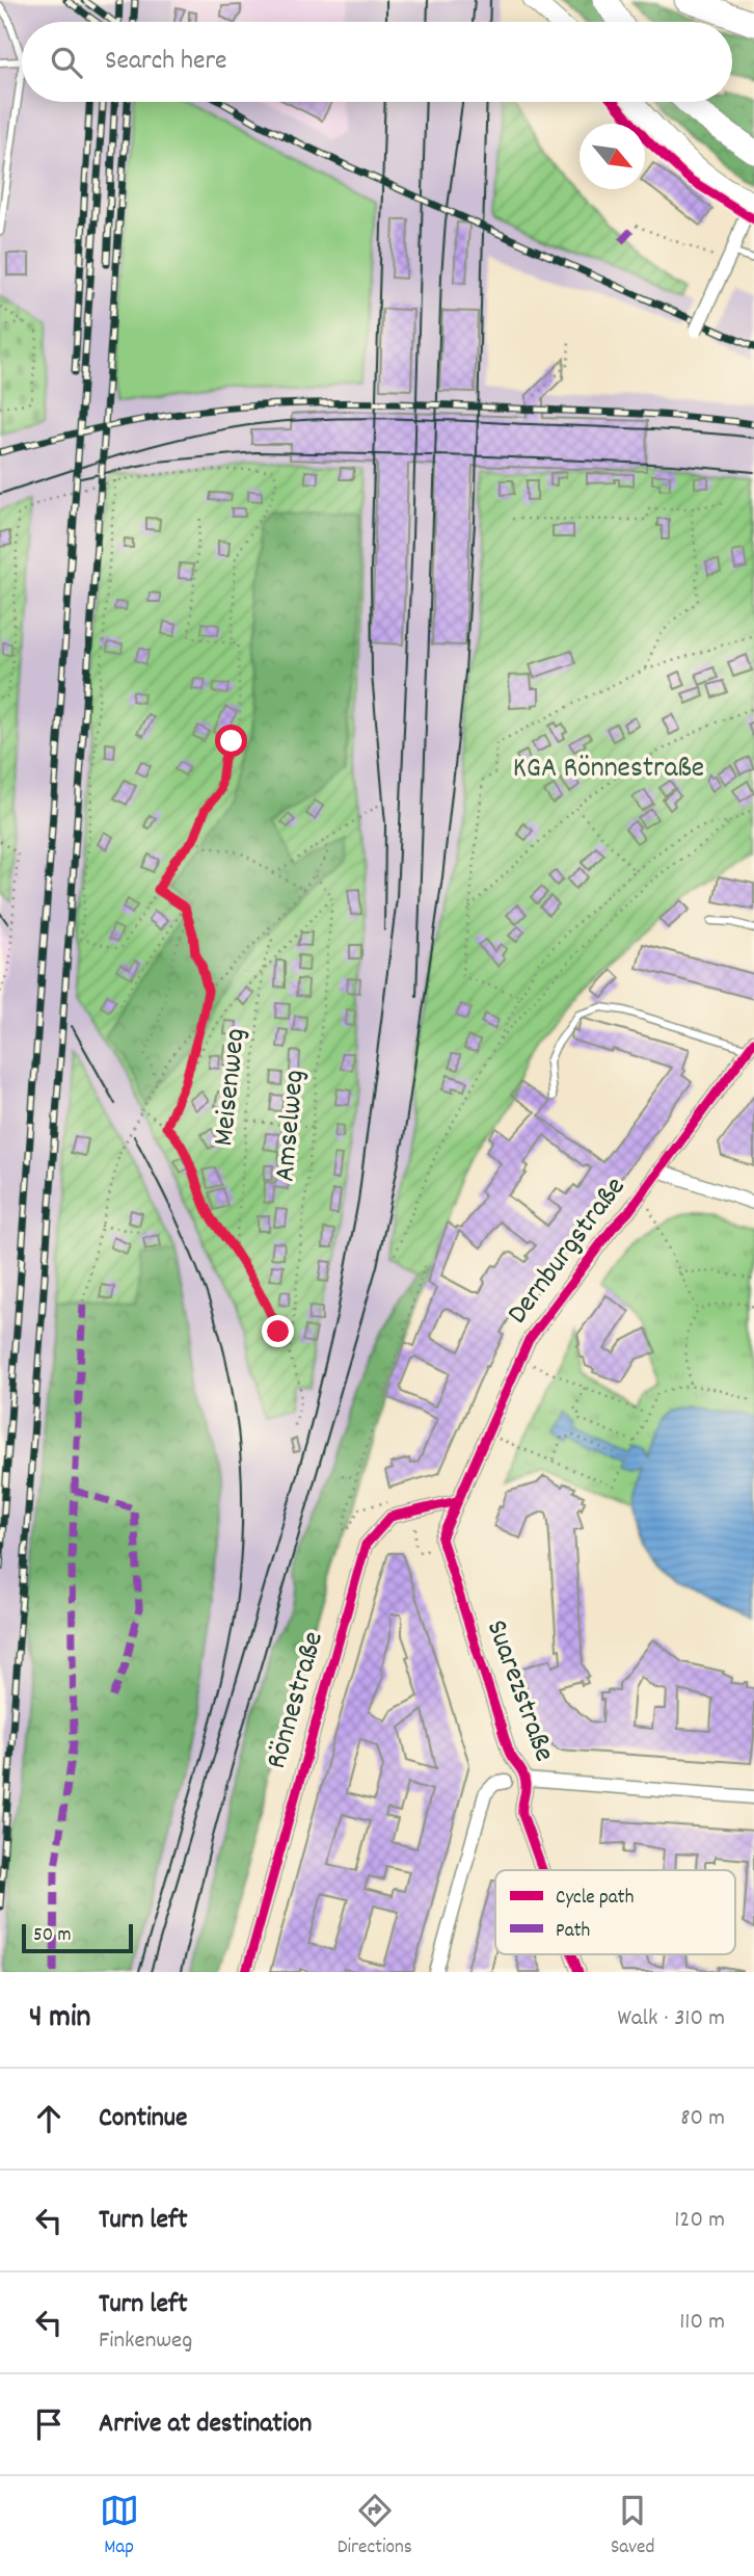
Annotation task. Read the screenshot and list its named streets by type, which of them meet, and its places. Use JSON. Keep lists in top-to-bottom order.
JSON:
{
  "streets": {
    "street": ["Dernburgstraße", "Suarezstraße", "Rönnestraße"],
    "path": ["Meisenweg", "Amselweg"]
  },
  "crossings": [
    ["Dernburgstraße", "Suarezstraße"],
    ["Dernburgstraße", "Rönnestraße"],
    ["Suarezstraße", "Rönnestraße"]
  ],
  "parks": ["KGA Rönnestraße"],
  "legend": ["Cycle path", "Path"],
  "scale_bar": "50 m",
  "north": "bottom right",
  "page": {
    "search": "Search here",
    "scale": "50 m",
    "heading": ["4 min", "Walk · 310 m"],
    "list": [
      ["Continue", "80 m"],
      ["Turn left", "120 m"],
      ["Turn left", "Finkenweg", "110 m"],
      "Arrive at destination"
    ],
    "nav": ["Map", "Directions", "Saved"]
  }
}
